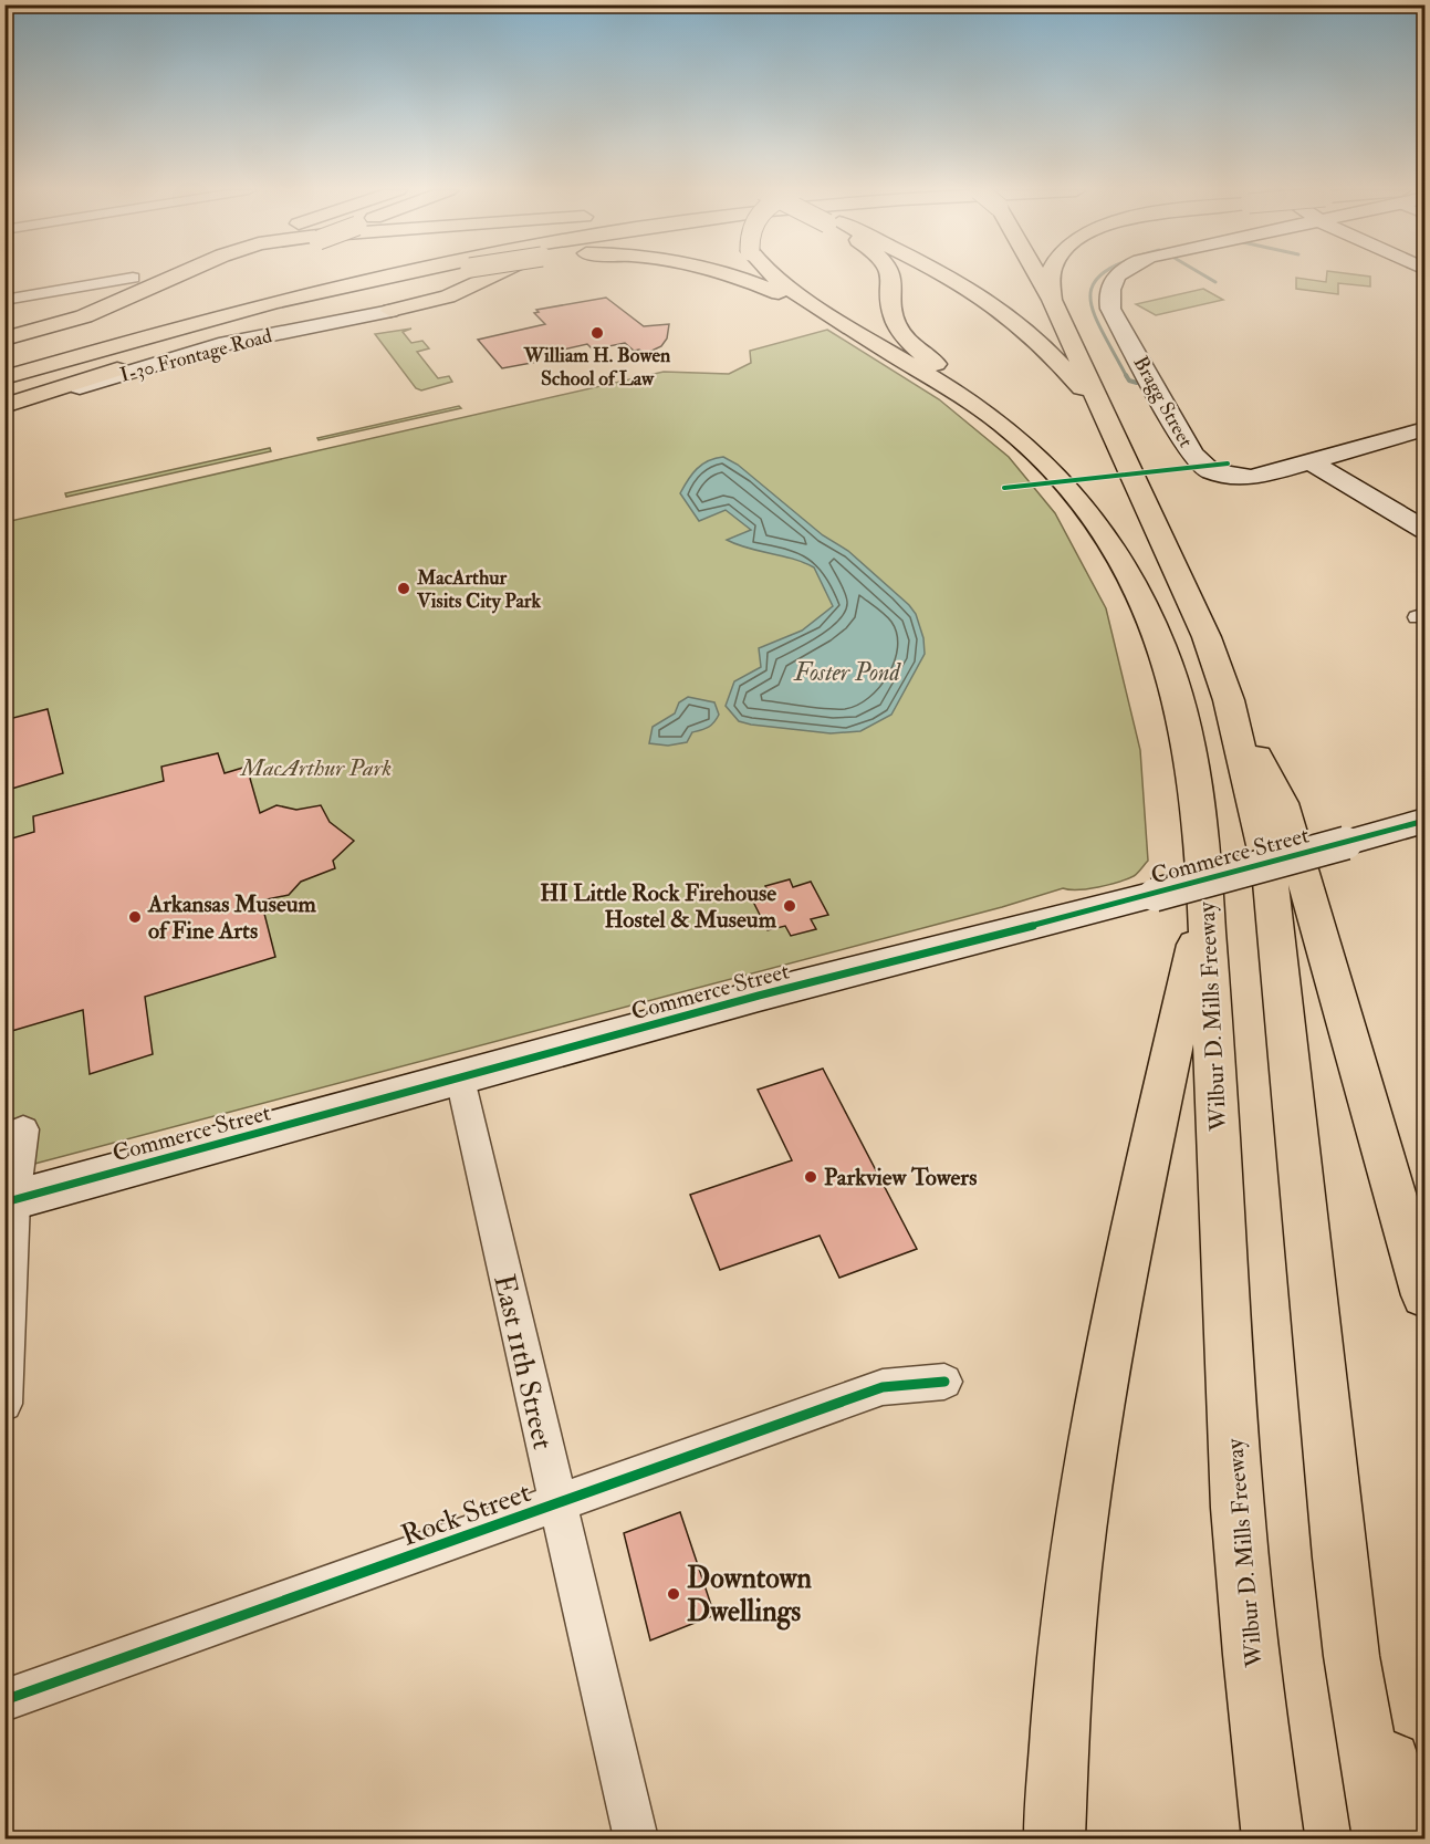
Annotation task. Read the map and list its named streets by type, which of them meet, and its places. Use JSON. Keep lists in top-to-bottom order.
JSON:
{
  "streets": {
    "highway": ["Wilbur D. Mills Freeway"],
    "street": [
      "I-30 Frontage Road",
      "Bragg Street",
      "Commerce Street",
      "East 11th Street",
      "Rock Street"
    ]
  },
  "crossings": [
    ["Commerce Street", "East 11th Street"],
    ["East 11th Street", "Rock Street"]
  ],
  "water": ["Foster Pond"],
  "parks": ["MacArthur Park"],
  "places": [
    "William H. Bowen School of Law",
    "MacArthur Visits City Park",
    "HI Little Rock Firehouse Hostel & Museum",
    "Arkansas Museum of Fine Arts",
    "Parkview Towers",
    "Downtown Dwellings"
  ]
}
